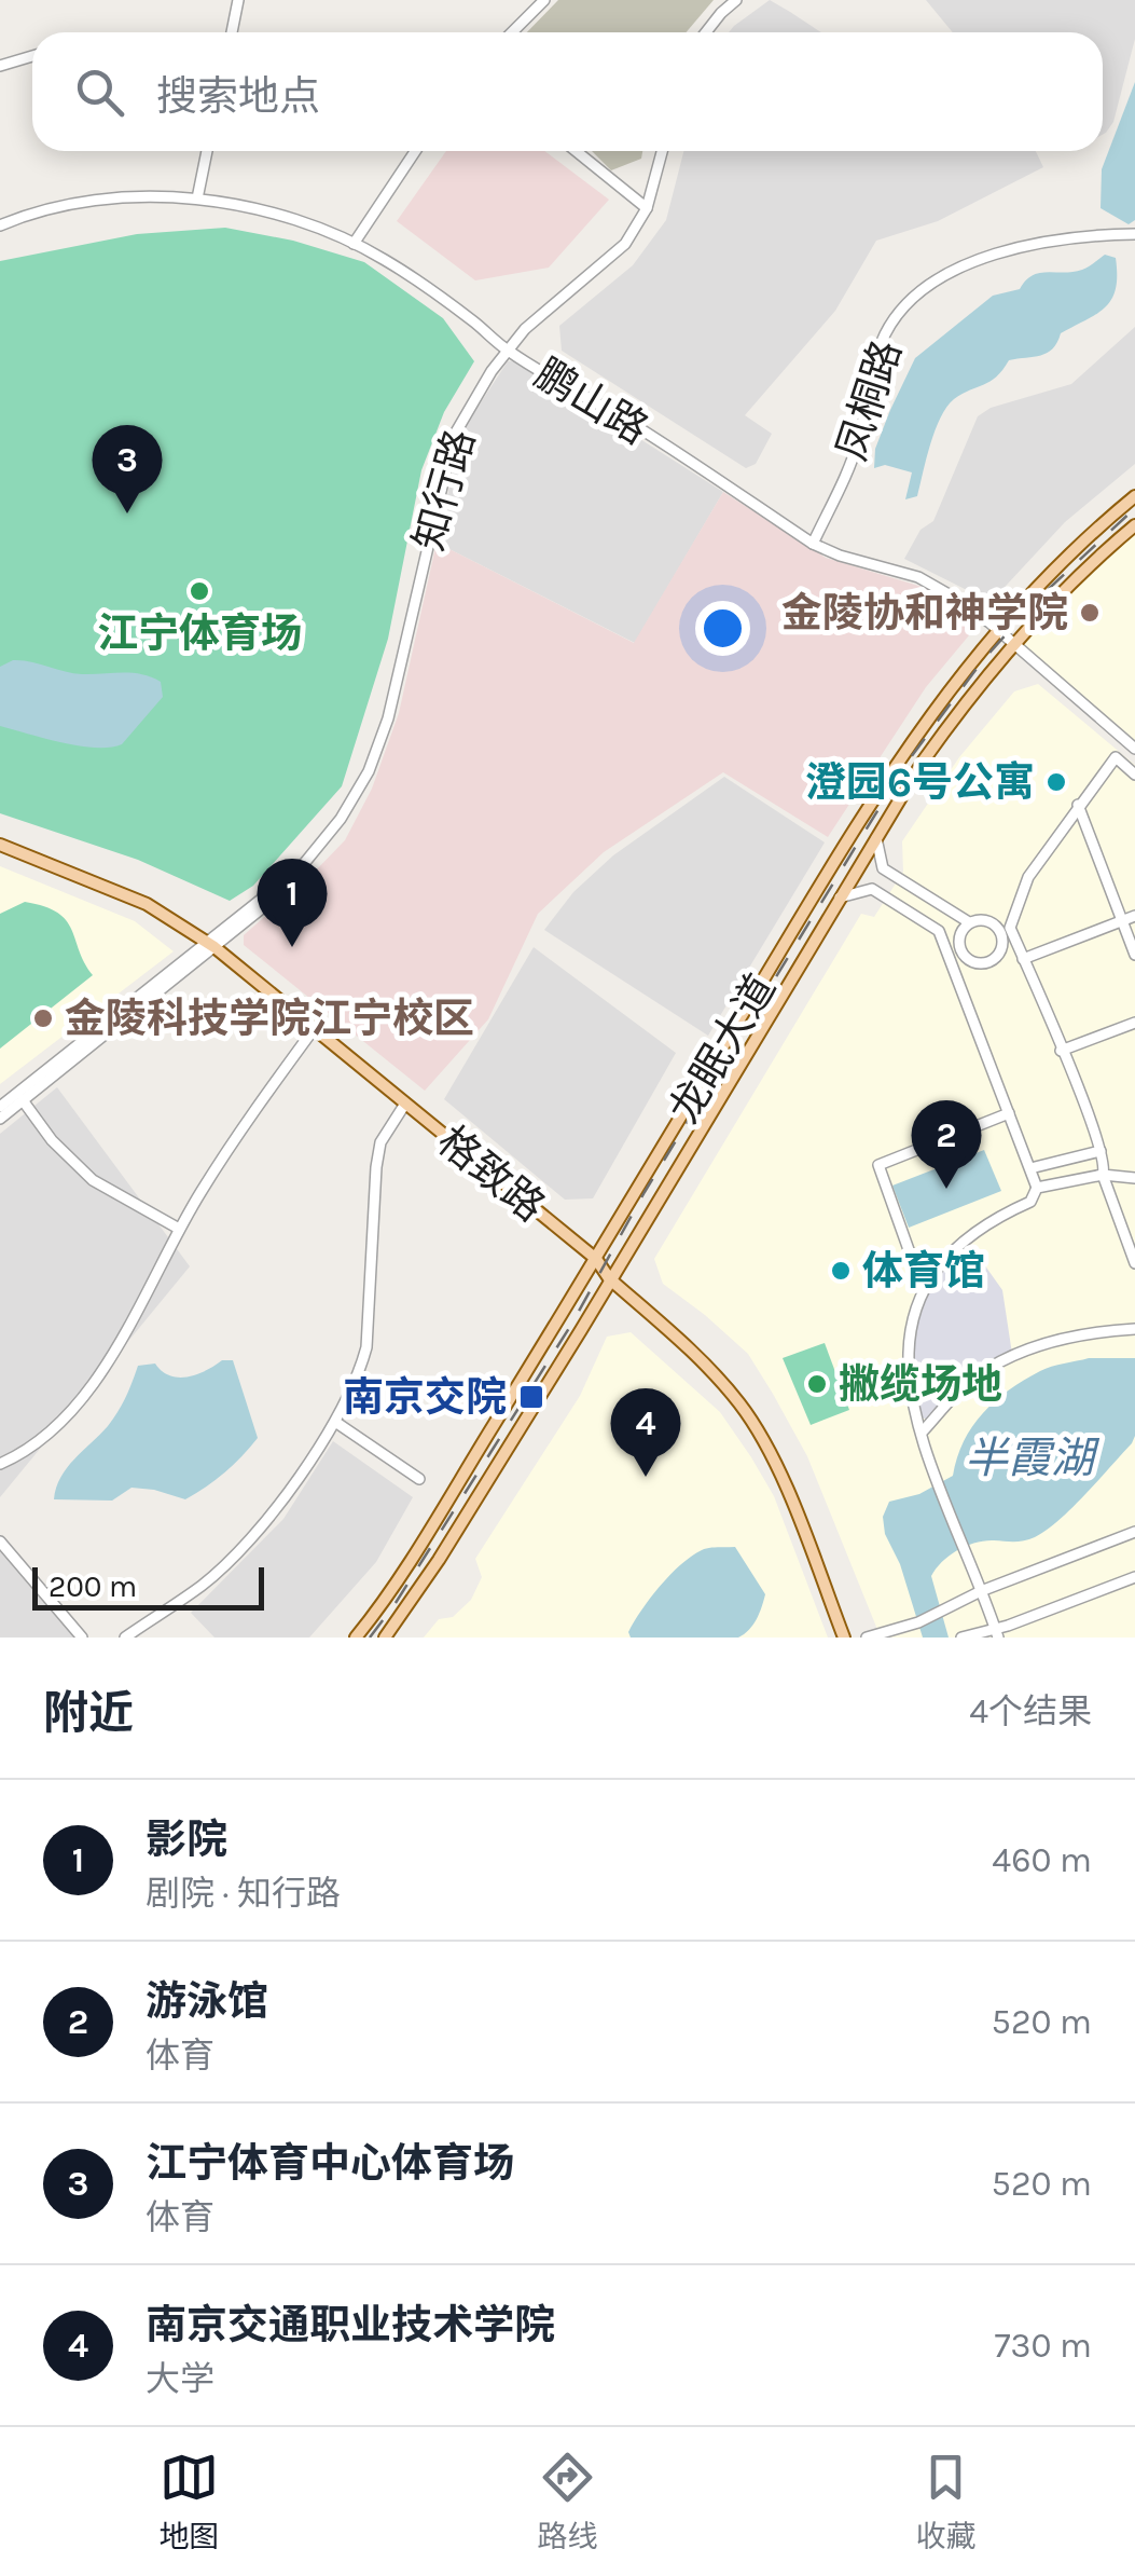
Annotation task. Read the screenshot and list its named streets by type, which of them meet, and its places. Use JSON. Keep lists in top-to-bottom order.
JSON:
{
  "streets": {
    "main road": ["龙眠大道", "格致路"],
    "street": ["凤桐路", "鹏山路", "知行路"]
  },
  "crossings": [
    ["凤桐路", "鹏山路"],
    ["鹏山路", "知行路"],
    ["鹏山路", "龙眠大道"],
    ["知行路", "格致路"],
    ["龙眠大道", "格致路"]
  ],
  "water": ["半霞湖"],
  "places": {
    "other": [
      "江宁体育场",
      "金陵协和神学院",
      "澄园6号公寓",
      "金陵科技学院江宁校区",
      "体育馆",
      "撇缆场地"
    ],
    "transit": ["南京交院"]
  },
  "scale_bar": "200 m",
  "page": {
    "search": "搜索地点",
    "pins": [
      "3",
      "1",
      "2",
      "4"
    ],
    "scale": "200 m",
    "heading": ["附近", "4个结果"],
    "list": [
      {
        "mark": "1",
        "name": "影院",
        "note": "剧院 · 知行路",
        "value": "460 m"
      },
      {
        "mark": "2",
        "name": "游泳馆",
        "note": "体育",
        "value": "520 m"
      },
      {
        "mark": "3",
        "name": "江宁体育中心体育场",
        "note": "体育",
        "value": "520 m"
      },
      {
        "mark": "4",
        "name": "南京交通职业技术学院",
        "note": "大学",
        "value": "730 m"
      }
    ],
    "nav": ["地图", "路线", "收藏"]
  }
}
